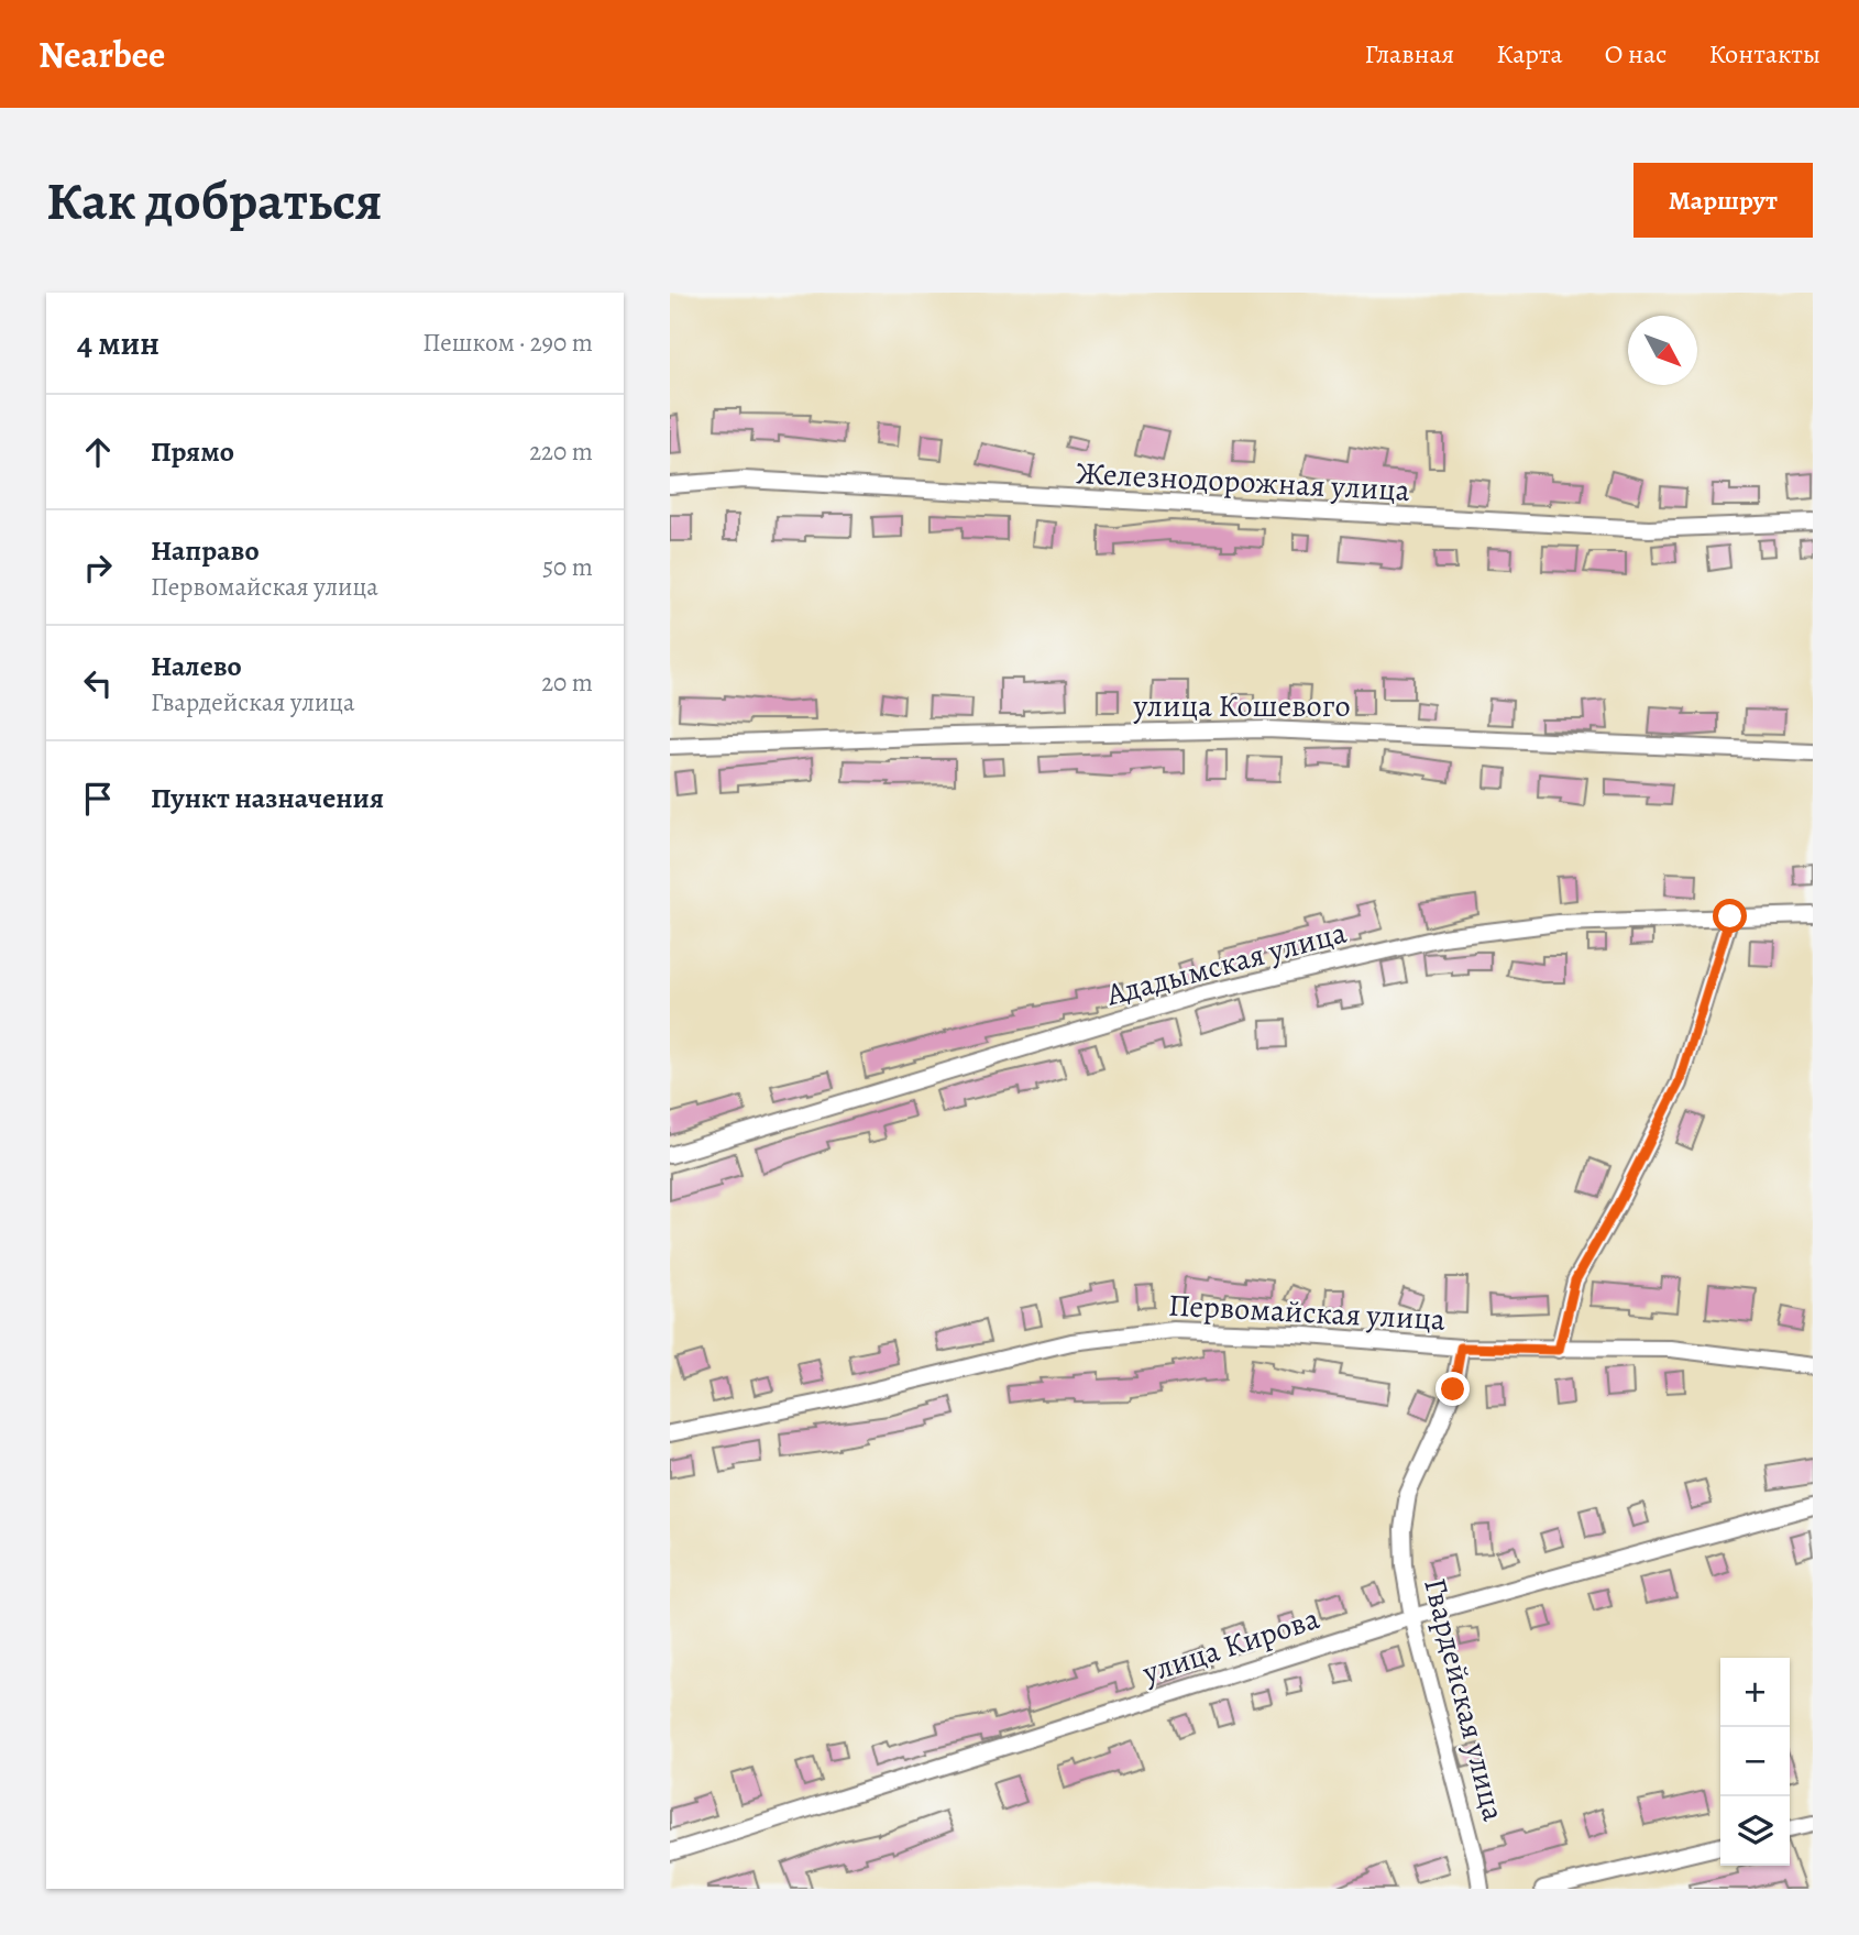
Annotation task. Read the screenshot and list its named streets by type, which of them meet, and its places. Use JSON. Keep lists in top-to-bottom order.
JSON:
{
  "streets": {
    "street": [
      "Железнодорожная улица",
      "улица Кошевого",
      "Ададымская улица",
      "Первомайская улица",
      "улица Кирова",
      "Гвардейская улица"
    ]
  },
  "crossings": [
    ["Первомайская улица", "Гвардейская улица"],
    ["улица Кирова", "Гвардейская улица"]
  ],
  "north": "bottom right",
  "page": {
    "header": "Nearbee",
    "nav": [
      "Главная",
      "Карта",
      "О нас",
      "Контакты"
    ],
    "buttons": "Маршрут",
    "title": "Как добраться",
    "heading": ["4 мин", "Пешком · 290 m"],
    "list": [
      ["Прямо", "220 m"],
      ["Направо", "Первомайская улица", "50 m"],
      ["Налево", "Гвардейская улица", "20 m"],
      "Пункт назначения"
    ],
    "map_buttons": ["+", "−"]
  }
}
